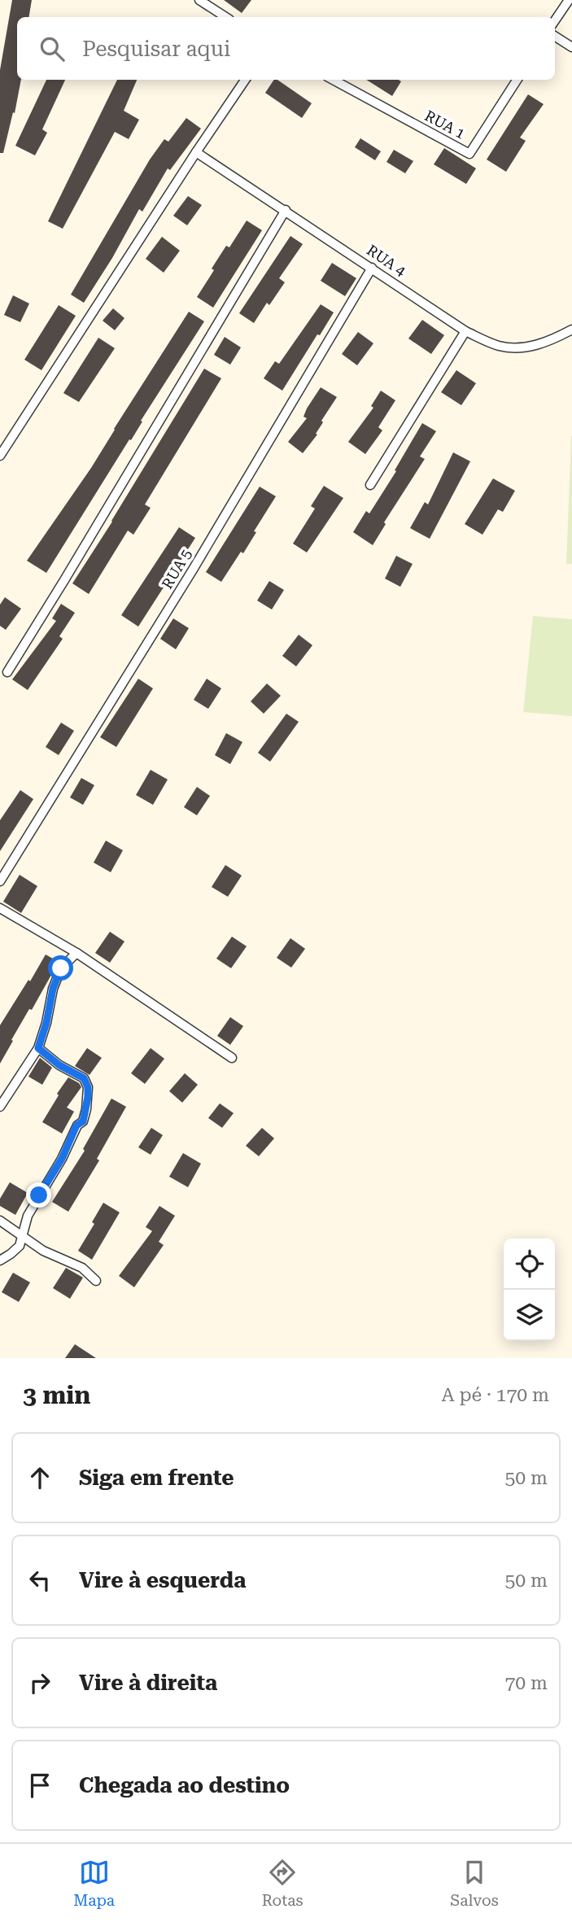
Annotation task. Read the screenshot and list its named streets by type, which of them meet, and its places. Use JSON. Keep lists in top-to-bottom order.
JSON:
{
  "streets": {
    "street": ["RUA 1", "RUA 4", "RUA 5"]
  },
  "crossings": [
    ["RUA 4", "RUA 5"]
  ],
  "page": {
    "search": "Pesquisar aqui",
    "heading": ["3 min", "A pé · 170 m"],
    "list": [
      ["Siga em frente", "50 m"],
      ["Vire à esquerda", "50 m"],
      ["Vire à direita", "70 m"],
      "Chegada ao destino"
    ],
    "nav": ["Mapa", "Rotas", "Salvos"]
  }
}
